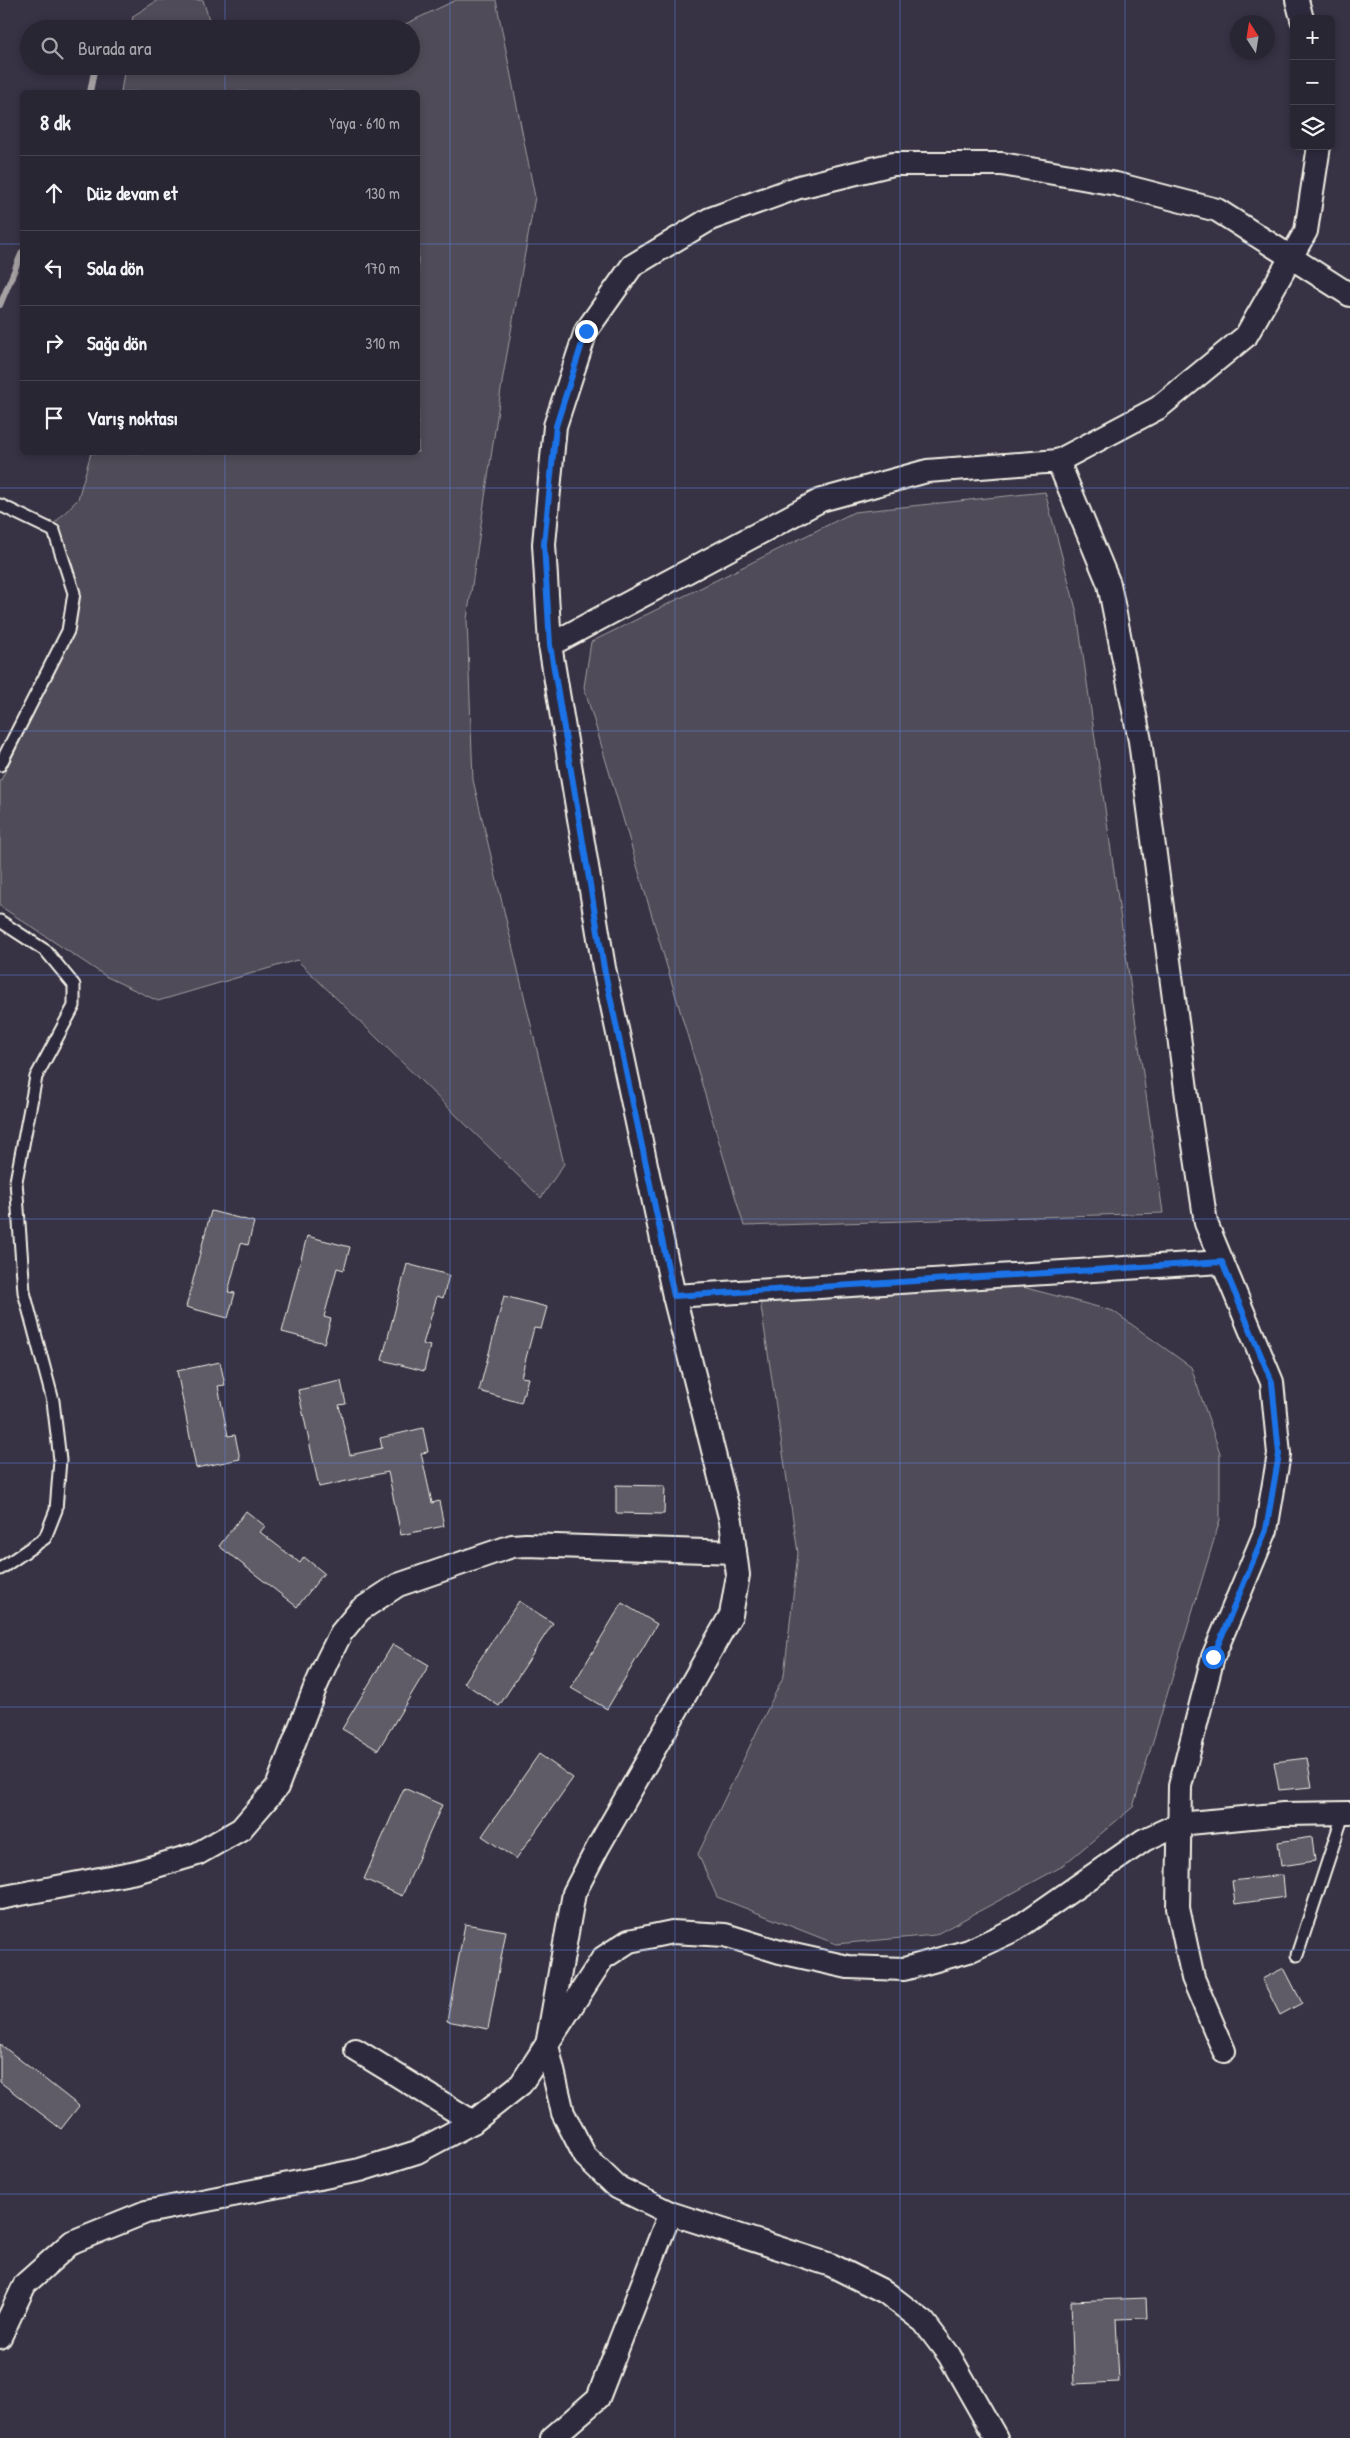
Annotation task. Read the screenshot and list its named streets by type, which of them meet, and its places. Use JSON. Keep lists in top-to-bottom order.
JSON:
{
  "north": "top",
  "page": {
    "map_buttons": ["+", "−"],
    "search": "Burada ara",
    "heading": ["8 dk", "Yaya · 610 m"],
    "list": [
      ["Düz devam et", "130 m"],
      ["Sola dön", "170 m"],
      ["Sağa dön", "310 m"],
      "Varış noktası"
    ]
  }
}
